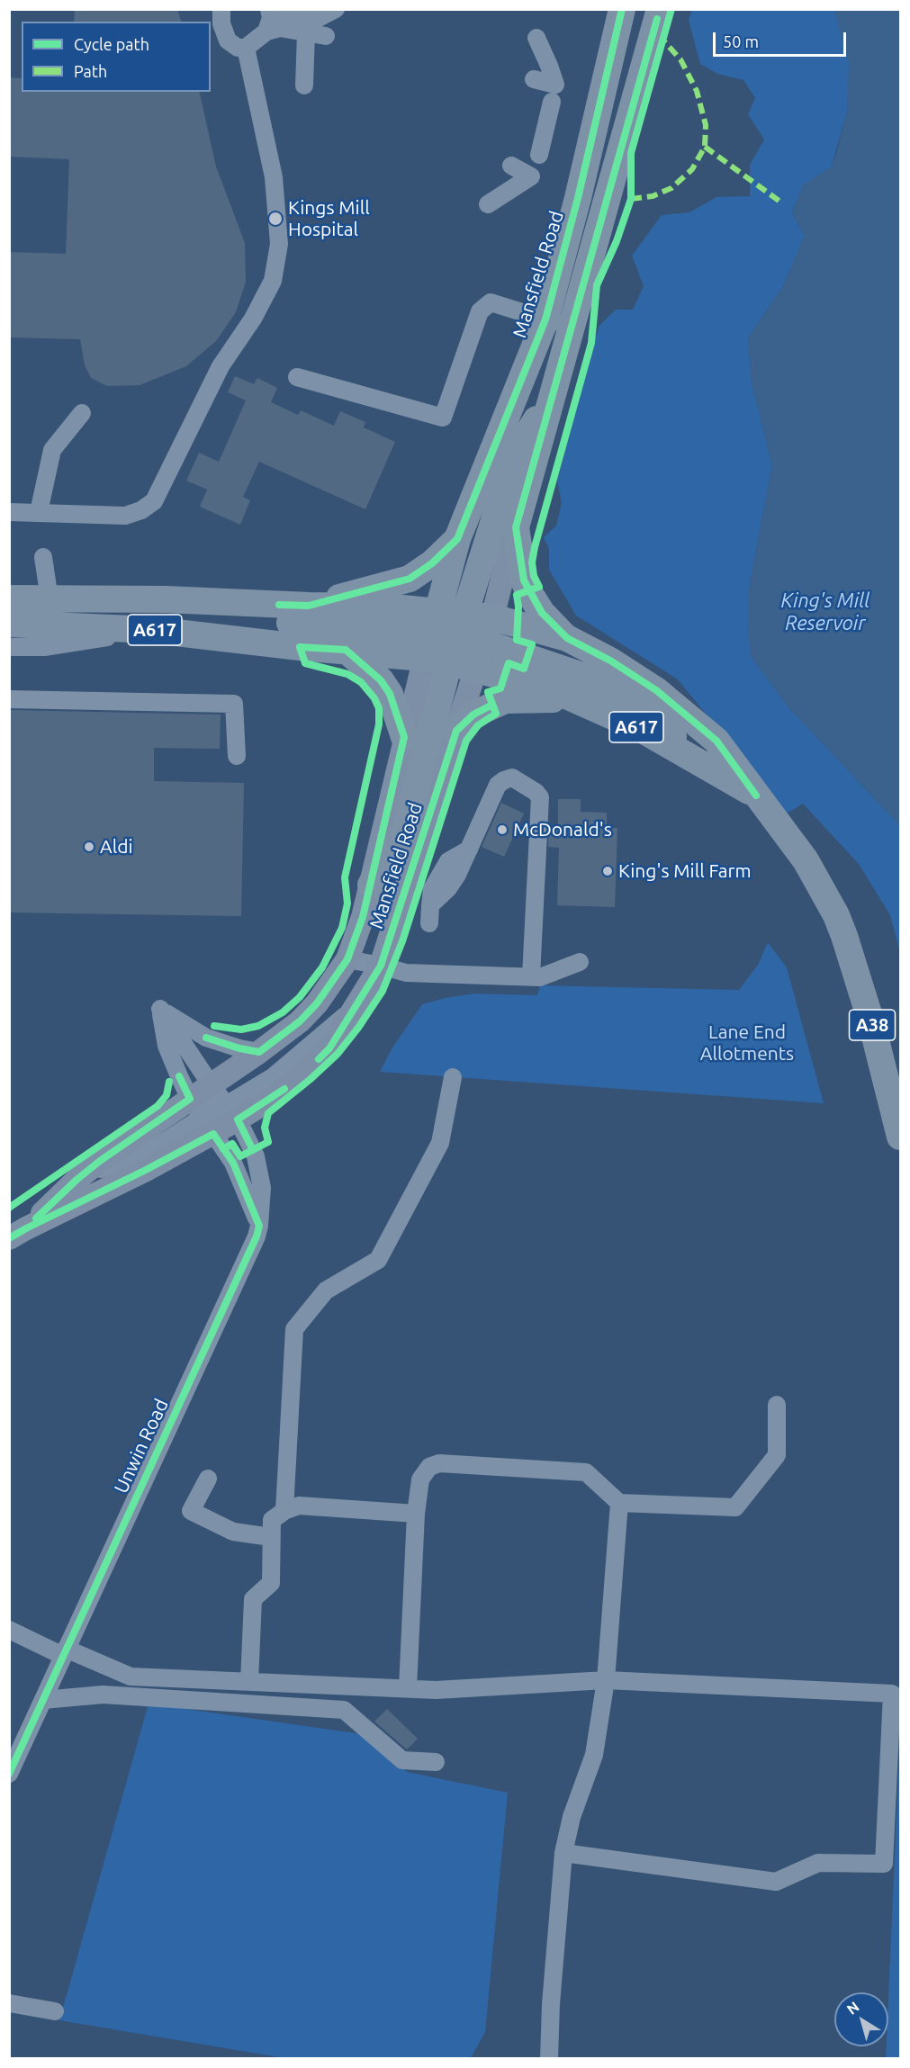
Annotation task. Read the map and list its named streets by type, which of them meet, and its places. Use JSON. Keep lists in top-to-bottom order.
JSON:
{
  "streets": {
    "highway": ["Mansfield Road", "A617", "A38"],
    "street": ["Unwin Road"]
  },
  "crossings": [
    ["Mansfield Road", "A617"],
    ["Mansfield Road", "Unwin Road"],
    ["A617", "A38"]
  ],
  "water": ["King's Mill Reservoir"],
  "parks": ["Lane End Allotments"],
  "places": [
    "Kings Mill Hospital",
    "McDonald's",
    "Aldi",
    "King's Mill Farm"
  ],
  "legend": ["Cycle path", "Path"],
  "scale_bar": "50 m",
  "north": "top left"
}
